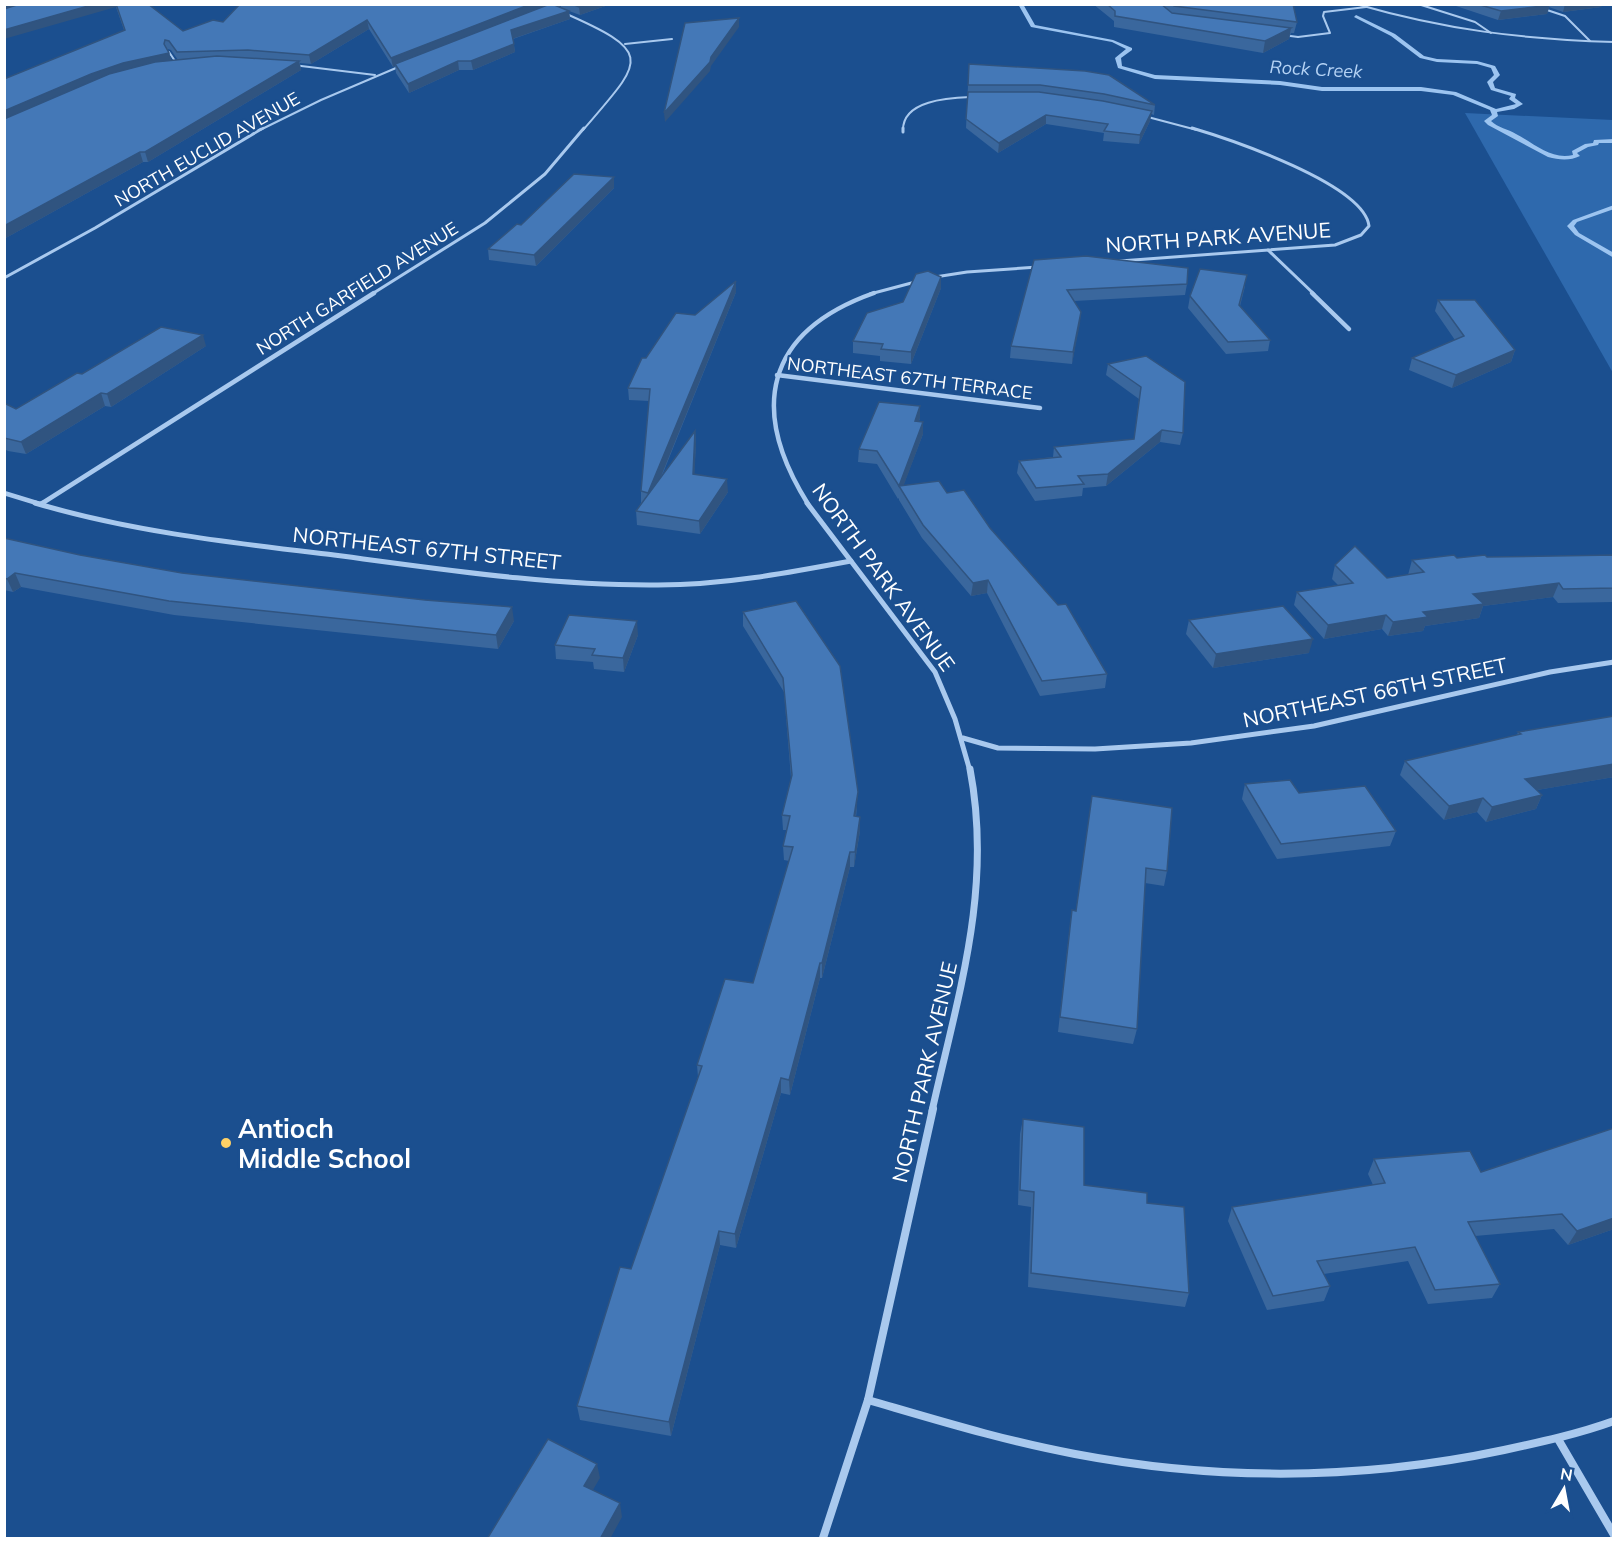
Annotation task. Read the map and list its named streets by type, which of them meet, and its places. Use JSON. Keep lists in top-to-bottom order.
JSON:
{
  "streets": {
    "street": [
      "NORTH EUCLID AVENUE",
      "NORTH PARK AVENUE",
      "NORTH GARFIELD AVENUE",
      "NORTHEAST 67TH TERRACE",
      "NORTHEAST 67TH STREET",
      "NORTHEAST 66TH STREET"
    ]
  },
  "crossings": [
    ["NORTH PARK AVENUE", "NORTHEAST 67TH TERRACE"],
    ["NORTH PARK AVENUE", "NORTHEAST 67TH STREET"],
    ["NORTH PARK AVENUE", "NORTHEAST 66TH STREET"],
    ["NORTH GARFIELD AVENUE", "NORTHEAST 67TH STREET"]
  ],
  "water": ["Rock Creek"],
  "places": ["Antioch Middle School"],
  "north": "top"
}
